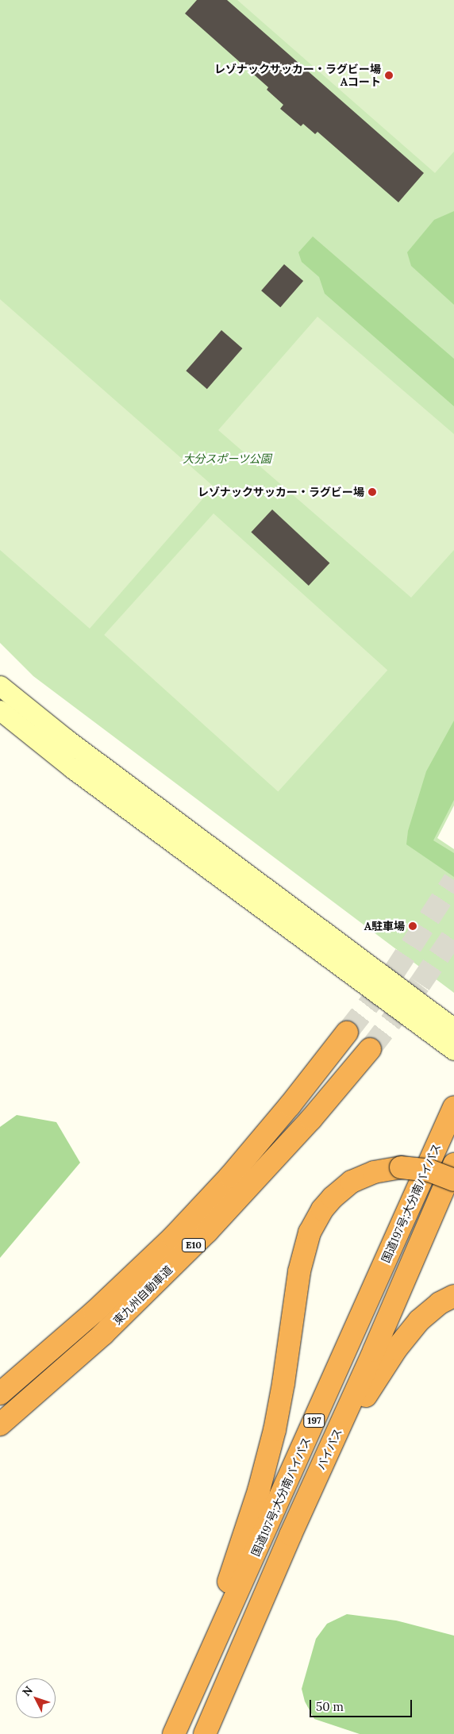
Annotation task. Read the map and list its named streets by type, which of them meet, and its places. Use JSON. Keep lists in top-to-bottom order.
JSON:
{
  "streets": {
    "highway": [
      "国道197号;大分南バイパス",
      "E10",
      "東九州自動車道",
      "197",
      "バイパス"
    ]
  },
  "parks": ["大分スポーツ公園"],
  "places": ["レゾナックサッカー・ラグビー場 Aコート", "レゾナックサッカー・ラグビー場", "A駐車場"],
  "scale_bar": "50 m",
  "north": "top left"
}
